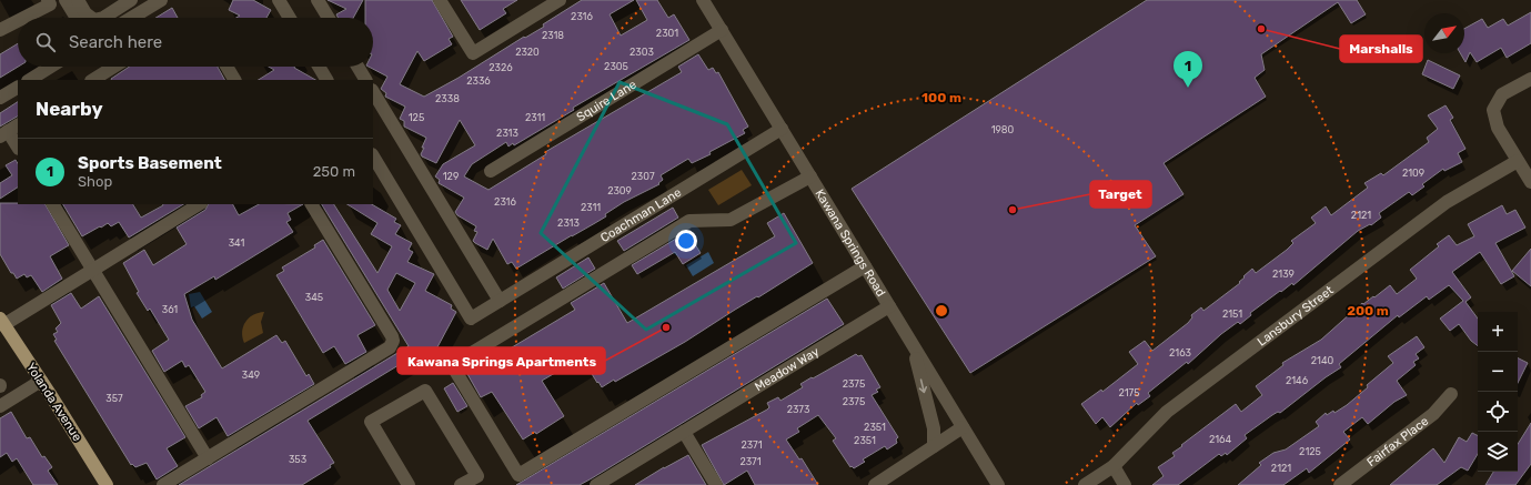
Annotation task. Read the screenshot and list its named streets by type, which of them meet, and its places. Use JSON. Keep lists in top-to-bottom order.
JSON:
{
  "streets": {
    "main road": ["Yolanda Avenue"],
    "street": [
      "Squire Lane",
      "Coachman Lane",
      "Kawana Springs Road",
      "Lansbury Street",
      "Meadow Way",
      "Fairfax Place"
    ]
  },
  "crossings": [
    ["Squire Lane", "Kawana Springs Road"],
    ["Coachman Lane", "Kawana Springs Road"],
    ["Kawana Springs Road", "Meadow Way"]
  ],
  "places": ["Marshalls", "Target", "Kawana Springs Apartments"],
  "house_numbers": [
    "2316",
    "2301",
    "2318",
    "2320",
    "2303",
    "2305",
    "2326",
    "2336",
    "2338",
    "125",
    "2311",
    "1980",
    "2313",
    "2109",
    "129",
    "2307",
    "2309",
    "2316",
    "2311",
    "2121",
    "2313",
    "341",
    "2139",
    "345",
    "361",
    "2151",
    "2163",
    "2140",
    "349",
    "2146",
    "2375",
    "2175",
    "357",
    "2375",
    "2373",
    "2351",
    "2164",
    "2351",
    "2371",
    "2125",
    "353",
    "2371",
    "2121"
  ],
  "north": "top right",
  "page": {
    "search": "Search here",
    "pins": "1",
    "heading": "Nearby",
    "list": [
      {
        "mark": "1",
        "name": "Sports Basement",
        "note": "Shop",
        "value": "250 m"
      }
    ],
    "map_buttons": ["+", "−"]
  },
  "rings": ["100 m", "200 m"]
}
